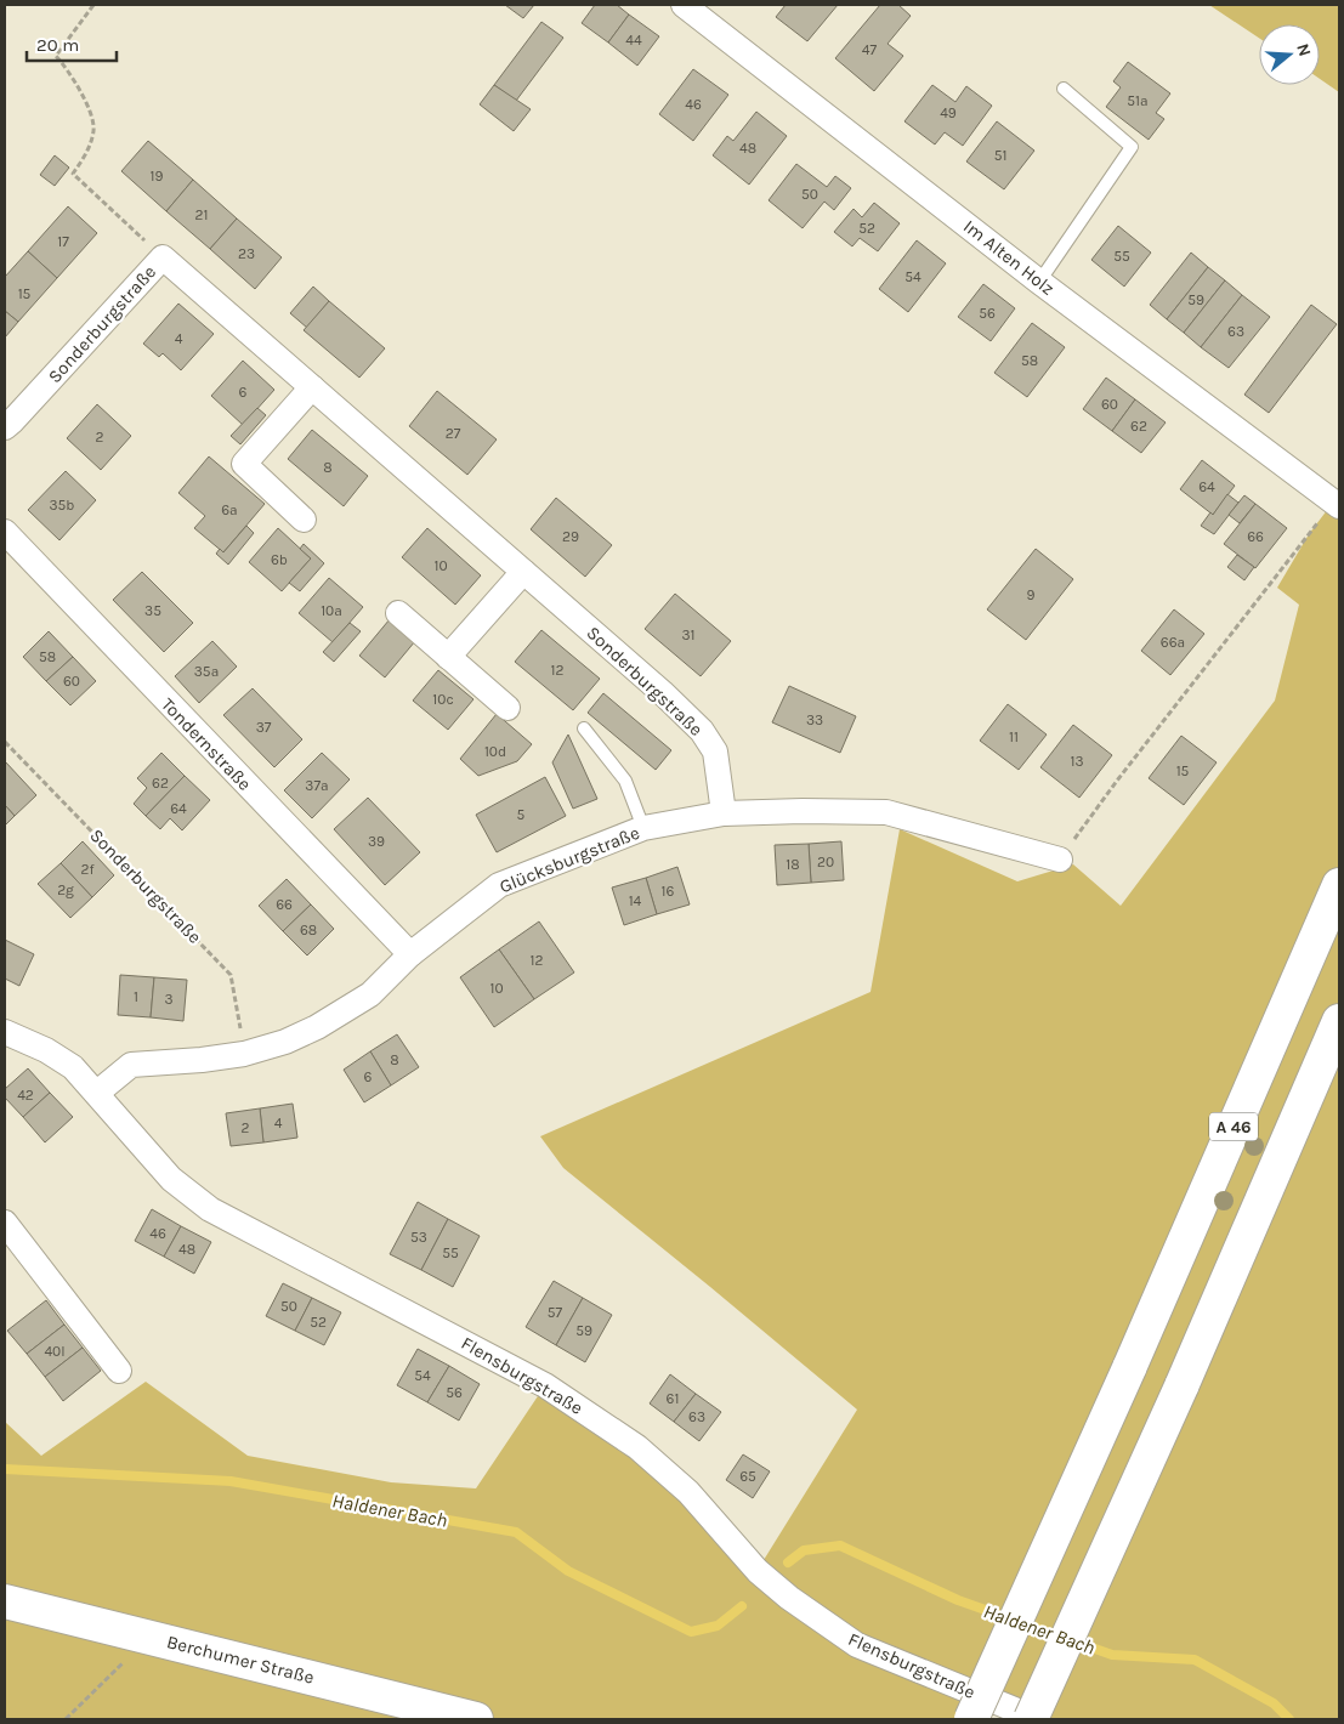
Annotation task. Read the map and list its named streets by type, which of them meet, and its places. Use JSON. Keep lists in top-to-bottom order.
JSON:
{
  "streets": {
    "main road": ["A 46", "Berchumer Straße"],
    "street": [
      "Im Alten Holz",
      "Sonderburgstraße",
      "Tondernstraße",
      "Glücksburgstraße",
      "Flensburgstraße"
    ]
  },
  "crossings": [
    ["Sonderburgstraße", "Glücksburgstraße"],
    ["Tondernstraße", "Glücksburgstraße"],
    ["Glücksburgstraße", "Flensburgstraße"]
  ],
  "water": ["Haldener Bach"],
  "house_numbers": [
    "44",
    "47",
    "51a",
    "46",
    "49",
    "48",
    "51",
    "19",
    "50",
    "21",
    "52",
    "17",
    "23",
    "55",
    "54",
    "15",
    "59",
    "56",
    "63",
    "4",
    "58",
    "6",
    "60",
    "62",
    "27",
    "2",
    "8",
    "64",
    "35b",
    "6a",
    "29",
    "66",
    "6b",
    "10",
    "9",
    "35",
    "10a",
    "31",
    "66a",
    "58",
    "12",
    "35a",
    "60",
    "10c",
    "33",
    "37",
    "11",
    "10d",
    "13",
    "15",
    "62",
    "37a",
    "64",
    "5",
    "39",
    "20",
    "18",
    "2f",
    "2g",
    "16",
    "14",
    "66",
    "68",
    "12",
    "10",
    "1",
    "3",
    "8",
    "6",
    "42",
    "4",
    "2",
    "46",
    "53",
    "48",
    "55",
    "50",
    "57",
    "52",
    "59",
    "40l",
    "54",
    "56",
    "61",
    "63",
    "65"
  ],
  "scale_bar": "20 m",
  "north": "right"
}
